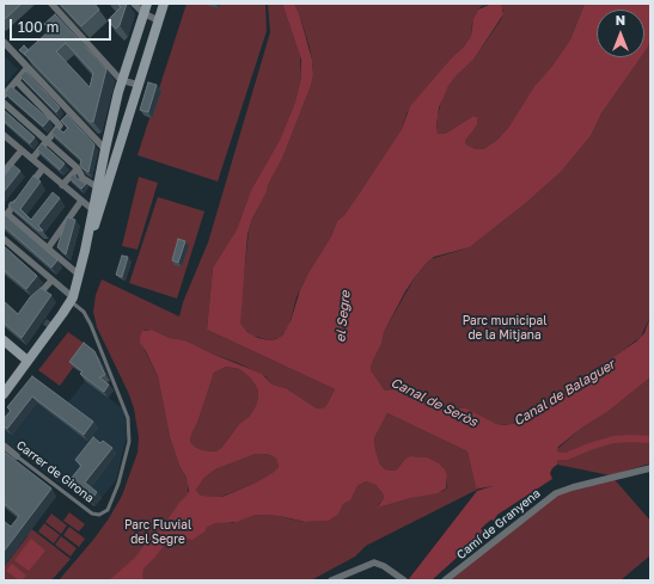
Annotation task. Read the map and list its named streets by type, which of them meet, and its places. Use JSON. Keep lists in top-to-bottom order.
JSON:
{
  "streets": {
    "street": ["Carrer de Girona", "Camí de Granyena"]
  },
  "water": ["el Segre", "Canal de Balaguer", "Canal de Seròs"],
  "parks": ["Parc municipal de la Mitjana", "Parc Fluvial del Segre"],
  "scale_bar": "100 m",
  "north": "top"
}
